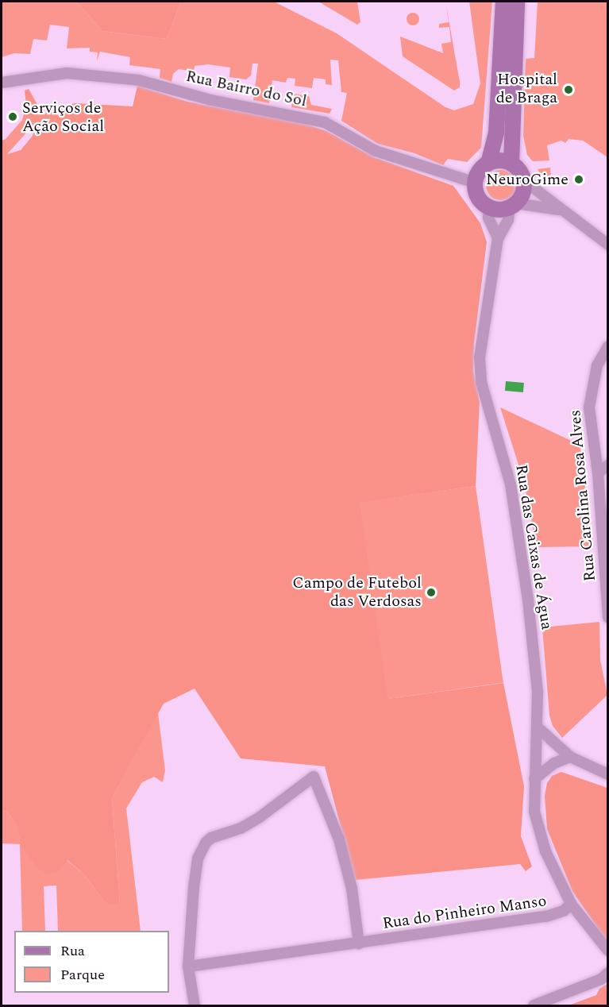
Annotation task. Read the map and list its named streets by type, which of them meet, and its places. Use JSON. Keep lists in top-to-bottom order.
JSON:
{
  "streets": {
    "street": [
      "Rua Bairro do Sol",
      "Rua Carolina Rosa Alves",
      "Rua das Caixas de Água",
      "Rua do Pinheiro Manso"
    ]
  },
  "crossings": [
    ["Rua Bairro do Sol", "Rua das Caixas de Água"],
    ["Rua das Caixas de Água", "Rua do Pinheiro Manso"]
  ],
  "places": [
    "Hospital de Braga",
    "Serviços de Ação Social",
    "NeuroGime",
    "Campo de Futebol das Verdosas"
  ],
  "legend": ["Rua", "Parque"]
}
